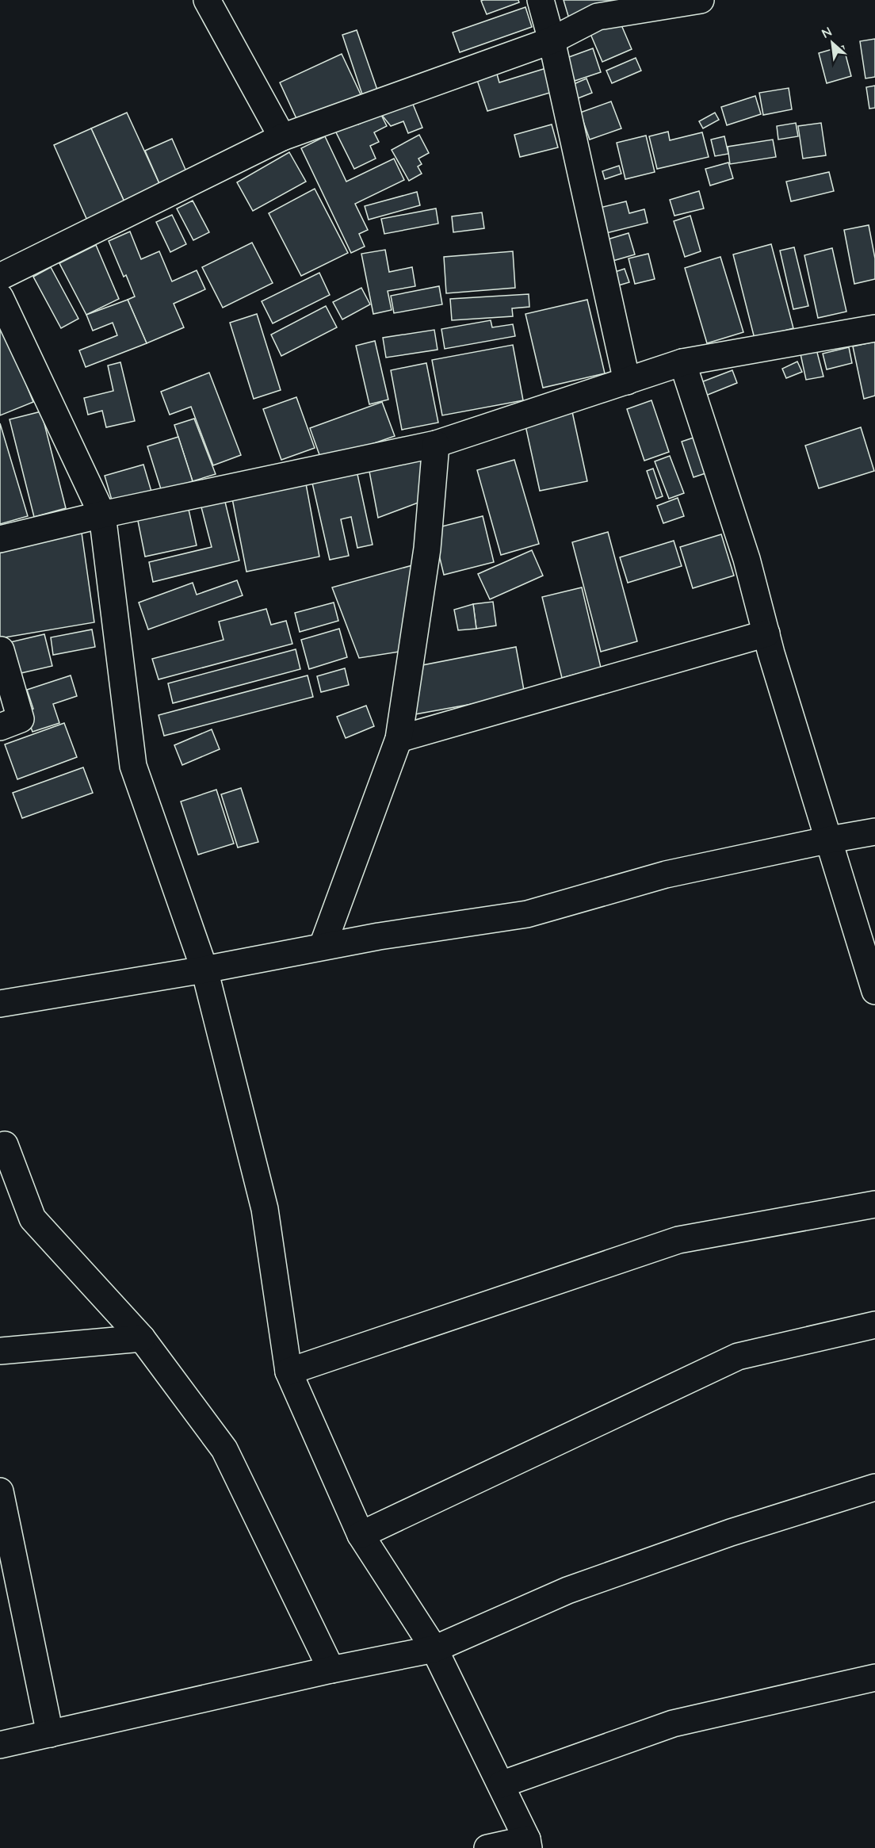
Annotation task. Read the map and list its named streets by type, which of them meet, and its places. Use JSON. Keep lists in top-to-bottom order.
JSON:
{
  "north": "top left"
}
